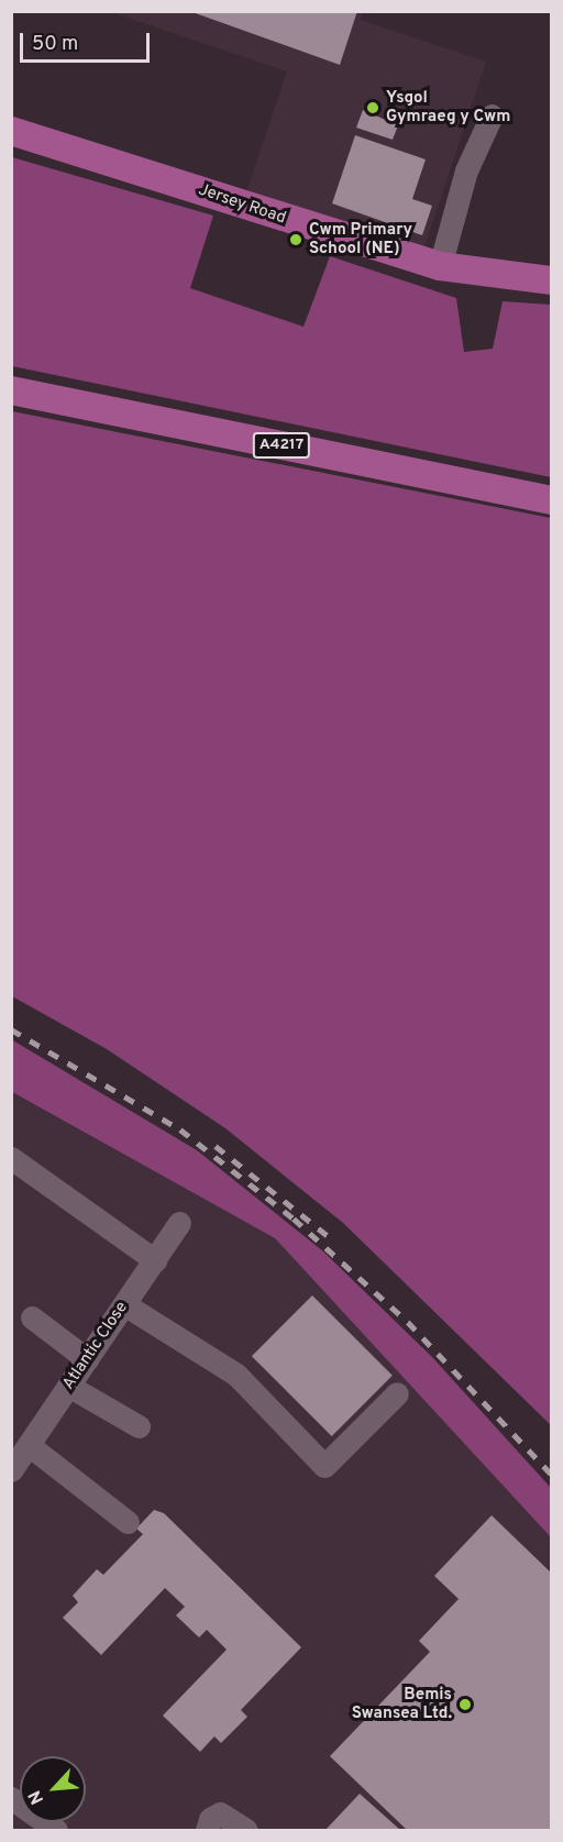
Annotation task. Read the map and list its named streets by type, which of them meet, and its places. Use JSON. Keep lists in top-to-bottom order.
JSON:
{
  "streets": {
    "main road": ["Jersey Road", "A4217"],
    "street": ["Atlantic Close"]
  },
  "places": ["Ysgol Gymraeg y Cwm", "Cwm Primary School (NE)", "Bemis Swansea Ltd."],
  "scale_bar": "50 m",
  "north": "bottom left"
}
